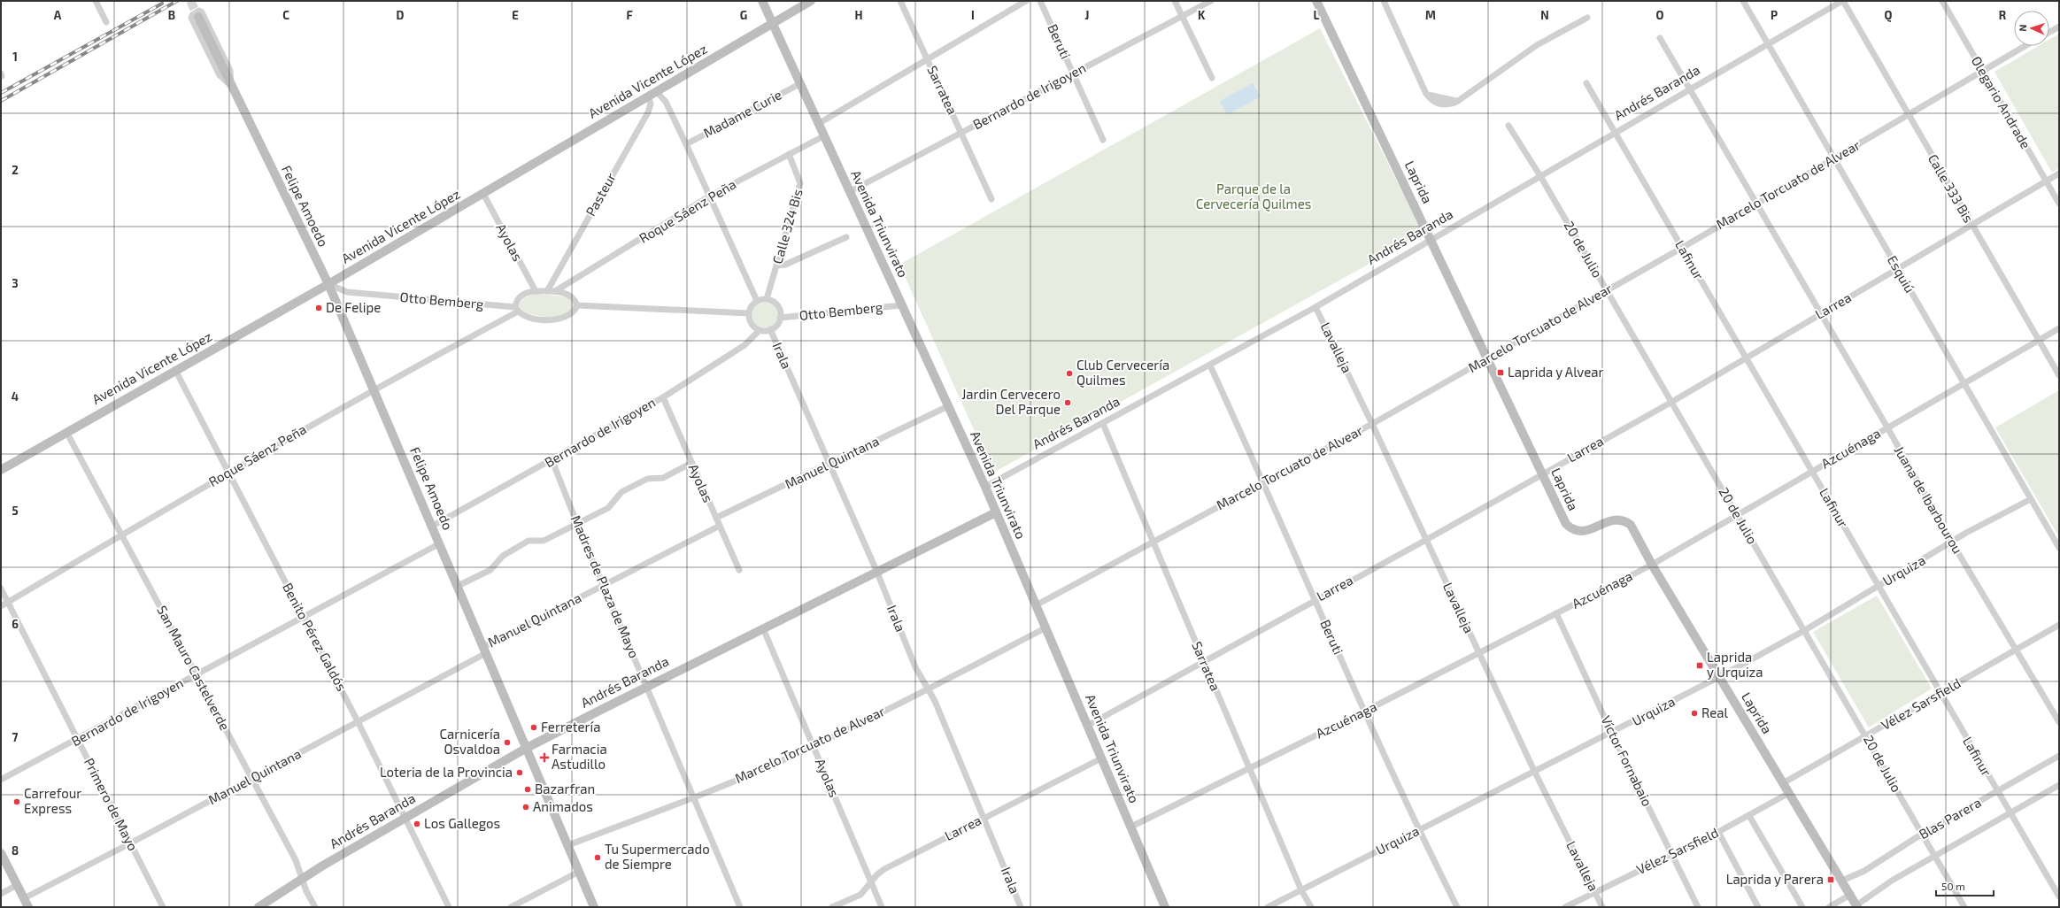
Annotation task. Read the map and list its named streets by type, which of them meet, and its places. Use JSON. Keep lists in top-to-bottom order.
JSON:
{
  "streets": {
    "main road": [
      "Avenida Vicente López",
      "Andrés Baranda",
      "Laprida",
      "Felipe Amoedo",
      "Avenida Triunvirato"
    ],
    "street": [
      "Beruti",
      "Sarratea",
      "Bernardo de Irigoyen",
      "Olegario Andrade",
      "Madame Curie",
      "Marcelo Torcuato de Alvear",
      "Calle 333 Bis",
      "Pasteur",
      "Roque Sáenz Peña",
      "Calle 324 Bis",
      "Ayolas",
      "20 de Julio",
      "Lafinur",
      "Esquiú",
      "Otto Bemberg",
      "Larrea",
      "Lavalleja",
      "Irala",
      "Azcuénaga",
      "Manuel Quintana",
      "Juana de Ibarbourou",
      "Urquiza",
      "Madres de Plaza de Mayo",
      "Benito Pérez Galdós",
      "San Mauro Castelverde",
      "Vélez Sarsfield",
      "Víctor Fornabaio",
      "Primero de Mayo",
      "Blas Parera"
    ]
  },
  "crossings": [
    ["Beruti", "Andrés Baranda"],
    ["Beruti", "Bernardo de Irigoyen"],
    ["Beruti", "Marcelo Torcuato de Alvear"],
    ["Beruti", "Larrea"],
    ["Beruti", "Azcuénaga"],
    ["Beruti", "Urquiza"],
    ["Avenida Vicente López", "Pasteur"],
    ["Avenida Vicente López", "Felipe Amoedo"],
    ["Avenida Vicente López", "Avenida Triunvirato"],
    ["Avenida Vicente López", "Ayolas"],
    ["Avenida Vicente López", "Otto Bemberg"],
    ["Avenida Vicente López", "Benito Pérez Galdós"],
    ["Avenida Vicente López", "San Mauro Castelverde"],
    ["Sarratea", "Andrés Baranda"],
    ["Sarratea", "Bernardo de Irigoyen"],
    ["Sarratea", "Marcelo Torcuato de Alvear"],
    ["Sarratea", "Larrea"],
    ["Sarratea", "Azcuénaga"],
    ["Sarratea", "Urquiza"],
    ["Andrés Baranda", "Laprida"],
    ["Andrés Baranda", "Calle 333 Bis"],
    ["Andrés Baranda", "Felipe Amoedo"],
    ["Andrés Baranda", "Avenida Triunvirato"],
    ["Andrés Baranda", "Ayolas"],
    ["Andrés Baranda", "20 de Julio"],
    ["Andrés Baranda", "Lafinur"],
    ["Andrés Baranda", "Esquiú"],
    ["Andrés Baranda", "Lavalleja"],
    ["Andrés Baranda", "Irala"],
    ["Andrés Baranda", "Juana de Ibarbourou"],
    ["Andrés Baranda", "Madres de Plaza de Mayo"],
    ["Andrés Baranda", "Benito Pérez Galdós"],
    ["Andrés Baranda", "San Mauro Castelverde"],
    ["Bernardo de Irigoyen", "Felipe Amoedo"],
    ["Bernardo de Irigoyen", "Avenida Triunvirato"],
    ["Bernardo de Irigoyen", "Calle 324 Bis"],
    ["Bernardo de Irigoyen", "Ayolas"],
    ["Bernardo de Irigoyen", "Otto Bemberg"],
    ["Bernardo de Irigoyen", "Irala"],
    ["Bernardo de Irigoyen", "Madres de Plaza de Mayo"],
    ["Bernardo de Irigoyen", "Benito Pérez Galdós"],
    ["Bernardo de Irigoyen", "San Mauro Castelverde"],
    ["Bernardo de Irigoyen", "Primero de Mayo"],
    ["Olegario Andrade", "Marcelo Torcuato de Alvear"],
    ["Olegario Andrade", "Larrea"],
    ["Madame Curie", "Avenida Triunvirato"],
    ["Laprida", "Marcelo Torcuato de Alvear"],
    ["Laprida", "Larrea"],
    ["Laprida", "Azcuénaga"],
    ["Laprida", "Urquiza"],
    ["Laprida", "Vélez Sarsfield"],
    ["Laprida", "Blas Parera"],
    ["Marcelo Torcuato de Alvear", "Calle 333 Bis"],
    ["Marcelo Torcuato de Alvear", "Felipe Amoedo"],
    ["Marcelo Torcuato de Alvear", "Avenida Triunvirato"],
    ["Marcelo Torcuato de Alvear", "Ayolas"],
    ["Marcelo Torcuato de Alvear", "20 de Julio"],
    ["Marcelo Torcuato de Alvear", "Lafinur"],
    ["Marcelo Torcuato de Alvear", "Esquiú"],
    ["Marcelo Torcuato de Alvear", "Lavalleja"],
    ["Marcelo Torcuato de Alvear", "Irala"],
    ["Marcelo Torcuato de Alvear", "Juana de Ibarbourou"],
    ["Marcelo Torcuato de Alvear", "Madres de Plaza de Mayo"],
    ["Calle 333 Bis", "Larrea"],
    ["Calle 333 Bis", "Azcuénaga"],
    ["Felipe Amoedo", "Roque Sáenz Peña"],
    ["Felipe Amoedo", "Otto Bemberg"],
    ["Felipe Amoedo", "Manuel Quintana"],
    ["Roque Sáenz Peña", "Avenida Triunvirato"],
    ["Roque Sáenz Peña", "Calle 324 Bis"],
    ["Roque Sáenz Peña", "Otto Bemberg"],
    ["Roque Sáenz Peña", "Benito Pérez Galdós"],
    ["Roque Sáenz Peña", "San Mauro Castelverde"],
    ["Roque Sáenz Peña", "Primero de Mayo"],
    ["Avenida Triunvirato", "Otto Bemberg"],
    ["Avenida Triunvirato", "Larrea"],
    ["Avenida Triunvirato", "Azcuénaga"],
    ["Avenida Triunvirato", "Manuel Quintana"],
    ["Calle 324 Bis", "Otto Bemberg"],
    ["Calle 324 Bis", "Irala"],
    ["Ayolas", "Larrea"],
    ["Ayolas", "Manuel Quintana"],
    ["20 de Julio", "Larrea"],
    ["20 de Julio", "Azcuénaga"],
    ["20 de Julio", "Urquiza"],
    ["20 de Julio", "Vélez Sarsfield"],
    ["20 de Julio", "Blas Parera"],
    ["Lafinur", "Larrea"],
    ["Lafinur", "Azcuénaga"],
    ["Lafinur", "Urquiza"],
    ["Lafinur", "Vélez Sarsfield"],
    ["Lafinur", "Blas Parera"],
    ["Esquiú", "Larrea"],
    ["Esquiú", "Azcuénaga"],
    ["Esquiú", "Urquiza"],
    ["Otto Bemberg", "Irala"],
    ["Larrea", "Lavalleja"],
    ["Larrea", "Irala"],
    ["Larrea", "Juana de Ibarbourou"],
    ["Lavalleja", "Azcuénaga"],
    ["Lavalleja", "Urquiza"],
    ["Lavalleja", "Vélez Sarsfield"],
    ["Irala", "Manuel Quintana"],
    ["Azcuénaga", "Juana de Ibarbourou"],
    ["Azcuénaga", "Víctor Fornabaio"],
    ["Manuel Quintana", "Madres de Plaza de Mayo"],
    ["Manuel Quintana", "Benito Pérez Galdós"],
    ["Manuel Quintana", "San Mauro Castelverde"],
    ["Manuel Quintana", "Primero de Mayo"],
    ["Juana de Ibarbourou", "Urquiza"],
    ["Juana de Ibarbourou", "Vélez Sarsfield"],
    ["Urquiza", "Víctor Fornabaio"],
    ["Vélez Sarsfield", "Víctor Fornabaio"]
  ],
  "parks": ["Parque de la Cervecería Quilmes"],
  "places": {
    "other": [
      "De Felipe",
      "Club Cervecería Quilmes",
      "Jardin Cervecero Del Parque",
      "Real",
      "Ferretería",
      "Carnicería Osvaldoa",
      "Loteria de la Provincia",
      "Bazarfran",
      "Carrefour Express",
      "Animados",
      "Los Gallegos",
      "Tu Supermercado de Siempre"
    ],
    "transit": ["Laprida y Alvear", "Laprida y Urquiza", "Laprida y Parera"],
    "health": ["Farmacia Astudillo"]
  },
  "scale_bar": "50 m",
  "north": "left",
  "grid": {
    "columns": [
      "A",
      "B",
      "C",
      "D",
      "E",
      "F",
      "G",
      "H",
      "I",
      "J",
      "K",
      "L",
      "M",
      "N",
      "O",
      "P",
      "Q",
      "R"
    ],
    "rows": [
      "1",
      "2",
      "3",
      "4",
      "5",
      "6",
      "7",
      "8"
    ]
  }
}
